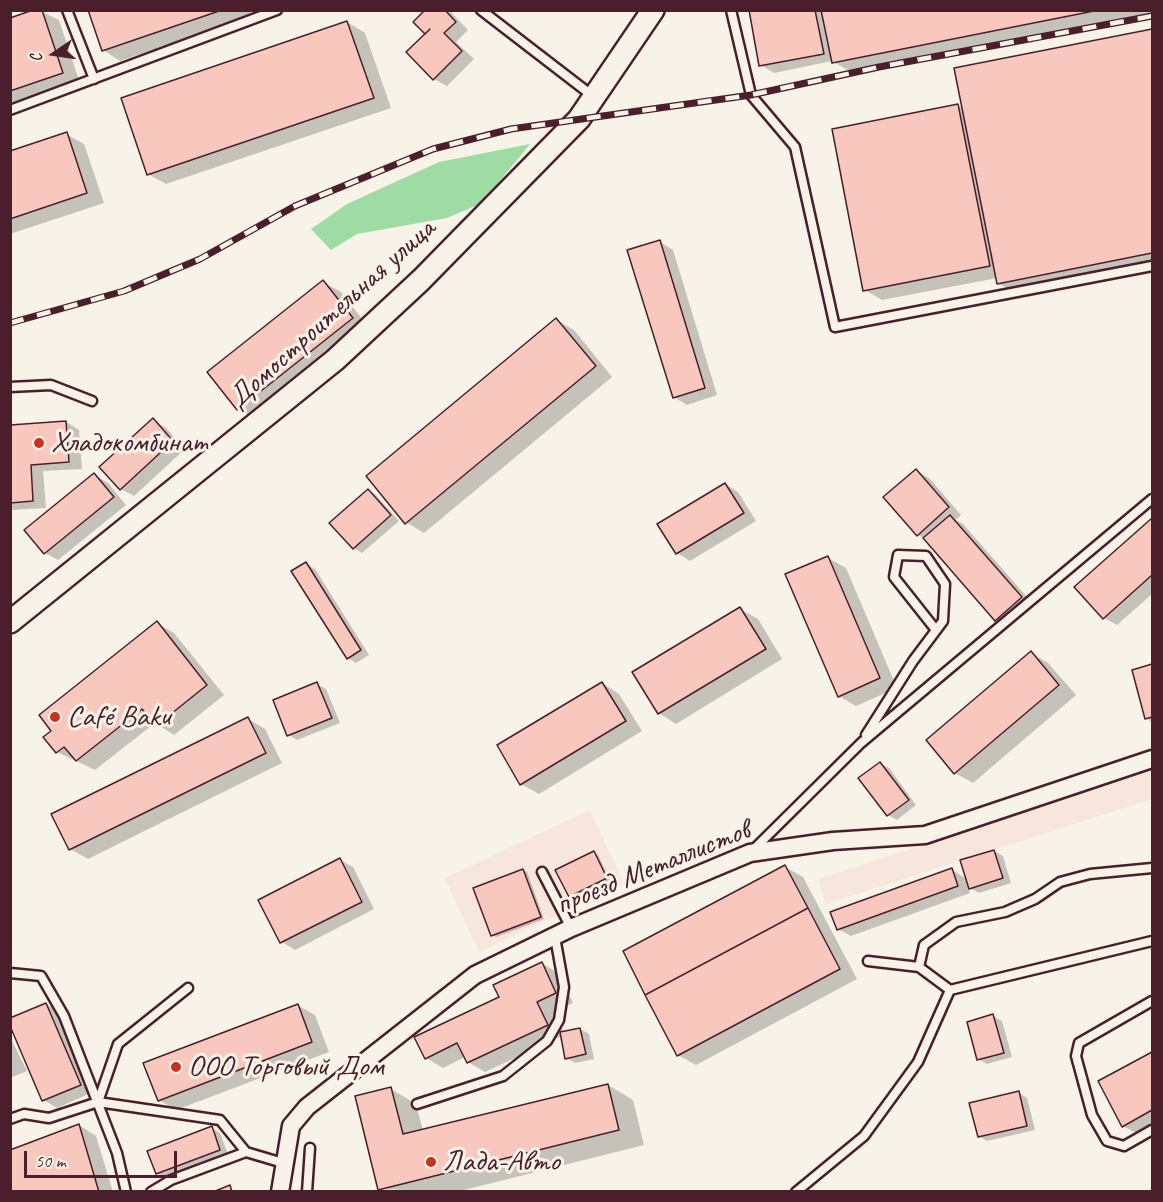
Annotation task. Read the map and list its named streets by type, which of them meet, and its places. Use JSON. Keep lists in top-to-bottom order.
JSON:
{
  "streets": {
    "street": ["Домостроительная улица", "проезд Металлистов"]
  },
  "places": [
    "Хладокомбинат",
    "Café Baku",
    "ООО Торговый Дом",
    "Лада-Авто"
  ],
  "scale_bar": "50 m",
  "north": "left"
}
